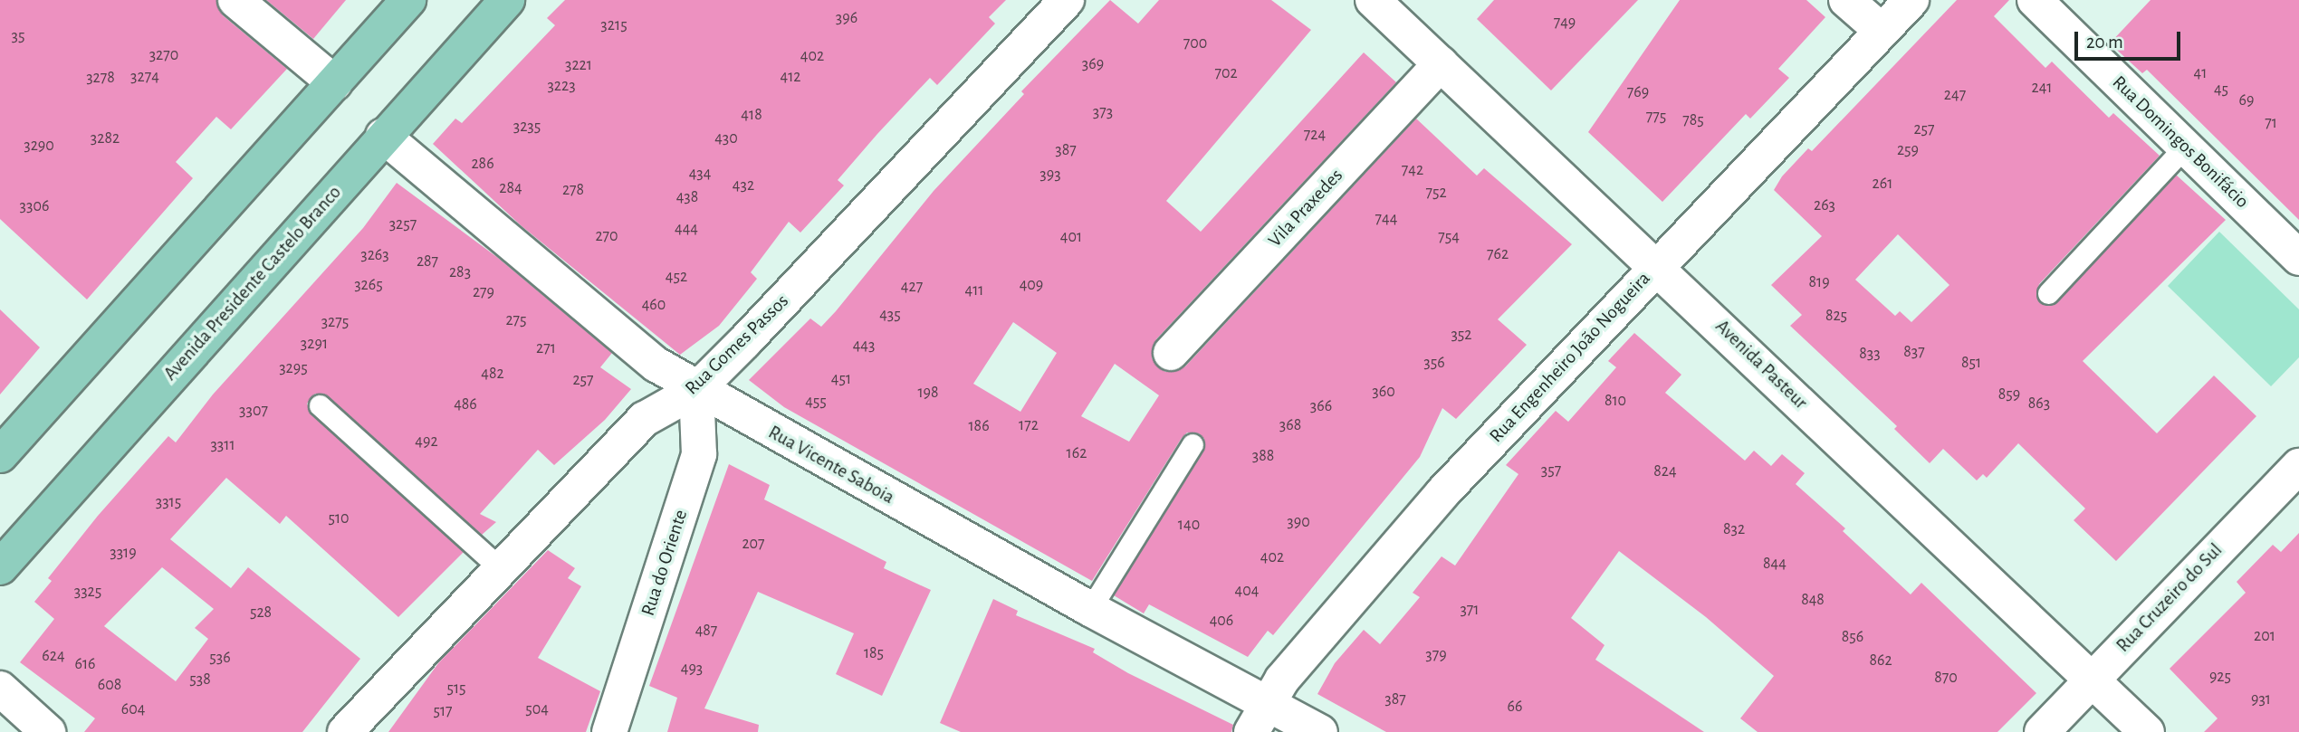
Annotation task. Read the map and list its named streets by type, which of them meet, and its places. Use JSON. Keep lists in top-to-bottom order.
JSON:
{
  "streets": {
    "main road": ["Avenida Presidente Castelo Branco"],
    "street": [
      "Rua Domingos Bonifácio",
      "Vila Praxedes",
      "Rua Gomes Passos",
      "Rua Engenheiro João Nogueira",
      "Avenida Pasteur",
      "Rua Vicente Saboia",
      "Rua do Oriente",
      "Rua Cruzeiro do Sul"
    ]
  },
  "crossings": [
    ["Vila Praxedes", "Avenida Pasteur"],
    ["Avenida Presidente Castelo Branco", "Rua Vicente Saboia"],
    ["Rua Gomes Passos", "Rua Vicente Saboia"],
    ["Rua Gomes Passos", "Rua do Oriente"],
    ["Rua Engenheiro João Nogueira", "Avenida Pasteur"],
    ["Rua Engenheiro João Nogueira", "Rua Vicente Saboia"],
    ["Avenida Pasteur", "Rua Cruzeiro do Sul"],
    ["Rua Vicente Saboia", "Rua do Oriente"]
  ],
  "house_numbers": [
    "396",
    "749",
    "3215",
    "35",
    "700",
    "3270",
    "402",
    "369",
    "3221",
    "702",
    "41",
    "3274",
    "412",
    "3278",
    "3223",
    "241",
    "45",
    "769",
    "247",
    "69",
    "373",
    "418",
    "775",
    "785",
    "71",
    "3235",
    "257",
    "724",
    "3282",
    "430",
    "3290",
    "387",
    "259",
    "286",
    "742",
    "434",
    "393",
    "261",
    "432",
    "284",
    "278",
    "752",
    "438",
    "263",
    "3306",
    "744",
    "3257",
    "444",
    "270",
    "401",
    "754",
    "762",
    "3263",
    "287",
    "283",
    "452",
    "819",
    "3265",
    "409",
    "427",
    "411",
    "279",
    "460",
    "435",
    "825",
    "275",
    "3275",
    "352",
    "3291",
    "443",
    "271",
    "837",
    "833",
    "356",
    "851",
    "3295",
    "482",
    "451",
    "257",
    "360",
    "198",
    "859",
    "810",
    "455",
    "863",
    "486",
    "366",
    "3307",
    "172",
    "368",
    "186",
    "492",
    "3311",
    "162",
    "388",
    "357",
    "824",
    "3315",
    "510",
    "390",
    "140",
    "832",
    "207",
    "3319",
    "402",
    "844",
    "404",
    "3325",
    "848",
    "371",
    "528",
    "406",
    "487",
    "201",
    "856",
    "185",
    "379",
    "624",
    "536",
    "862",
    "616",
    "493",
    "925",
    "870",
    "538",
    "608",
    "515",
    "387",
    "931",
    "66",
    "604",
    "504",
    "517"
  ],
  "scale_bar": "20 m"
}
